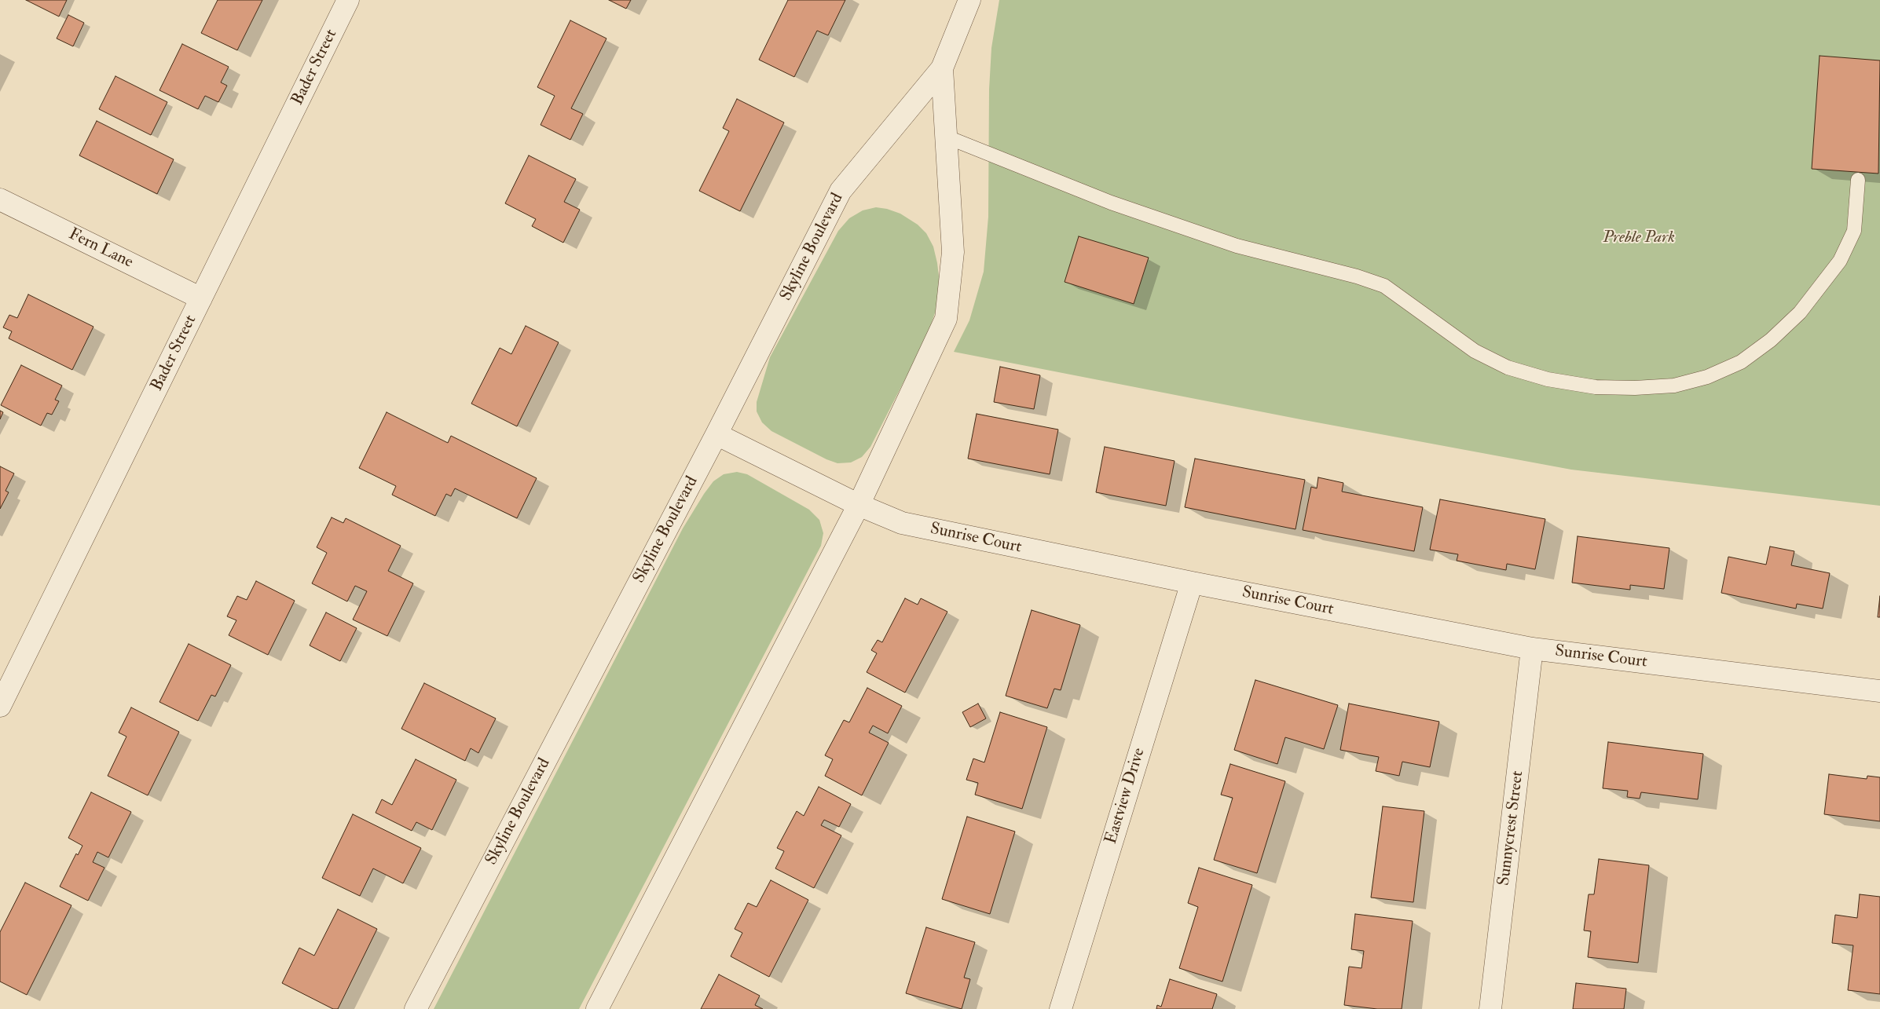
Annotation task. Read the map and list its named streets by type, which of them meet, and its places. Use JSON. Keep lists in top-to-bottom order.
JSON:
{
  "streets": {
    "street": [
      "Bader Street",
      "Skyline Boulevard",
      "Fern Lane",
      "Sunrise Court",
      "Eastview Drive",
      "Sunnycrest Street"
    ]
  },
  "crossings": [
    ["Bader Street", "Fern Lane"],
    ["Skyline Boulevard", "Sunrise Court"],
    ["Sunrise Court", "Eastview Drive"],
    ["Sunrise Court", "Sunnycrest Street"]
  ],
  "parks": ["Preble Park"]
}
